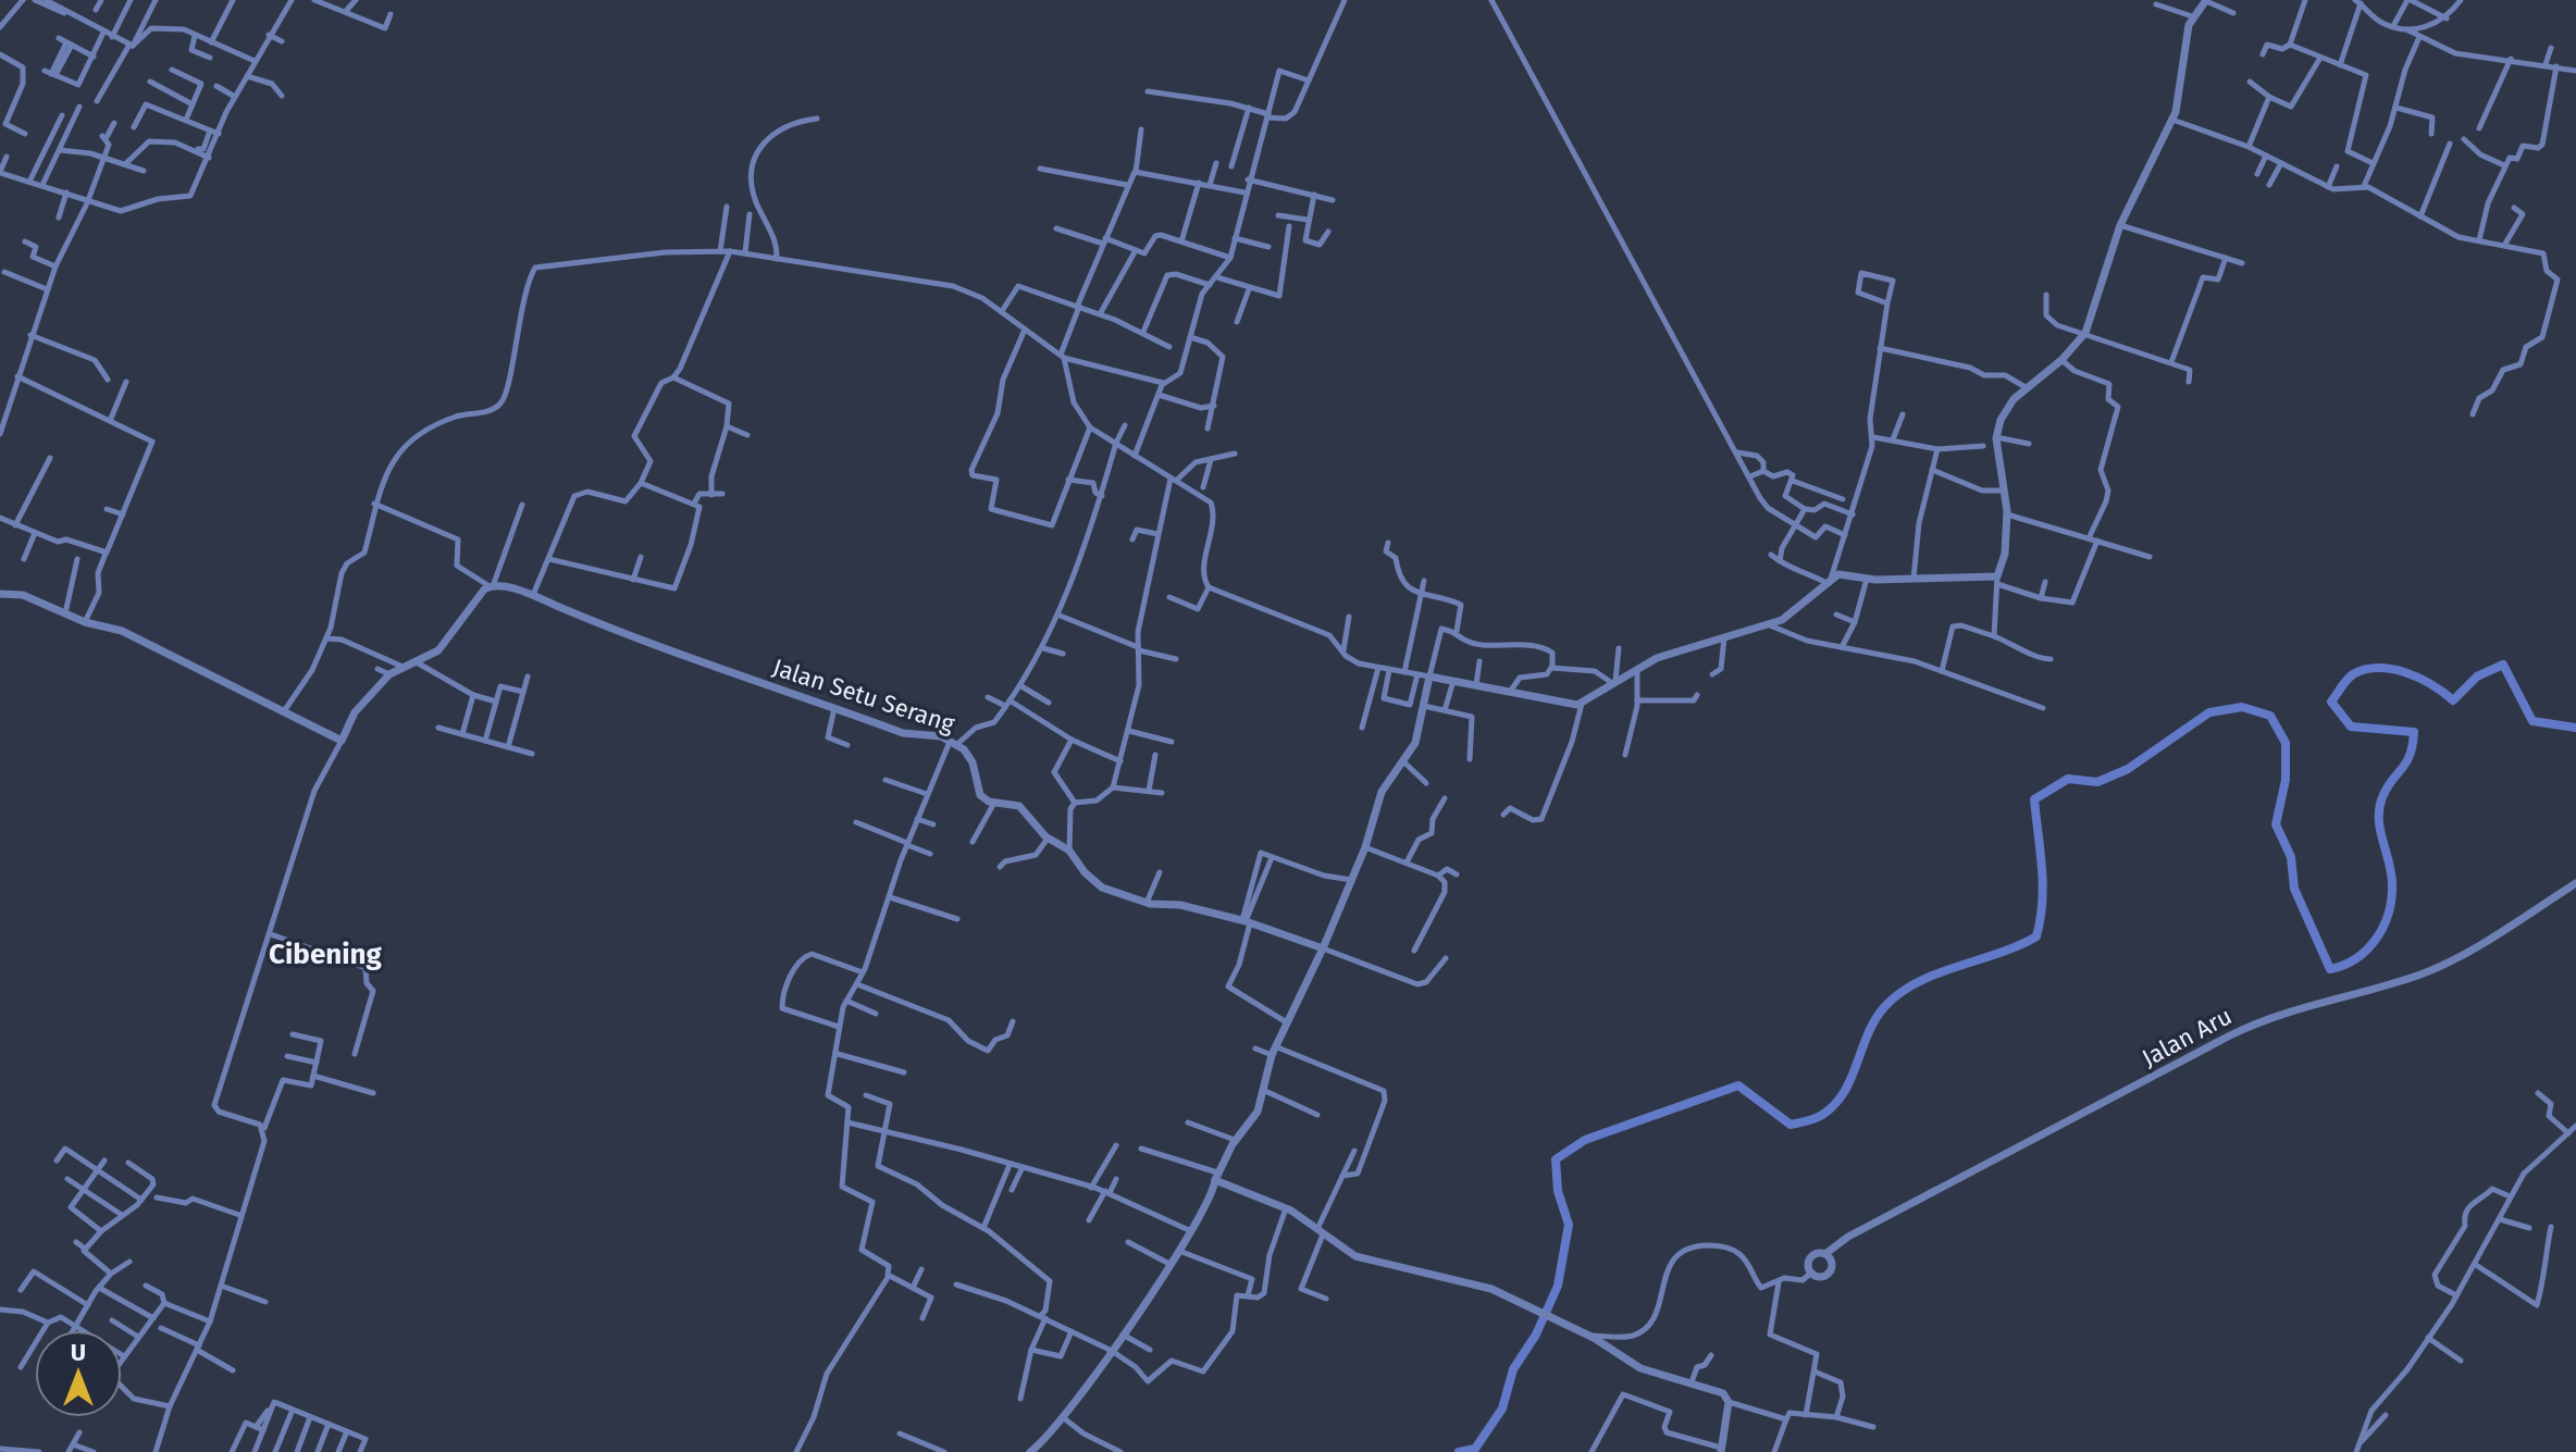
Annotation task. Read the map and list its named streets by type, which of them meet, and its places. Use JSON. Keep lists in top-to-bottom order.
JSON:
{
  "streets": {
    "street": ["Jalan Setu Serang", "Jalan Aru"]
  },
  "districts": ["Cibening"],
  "north": "top"
}
